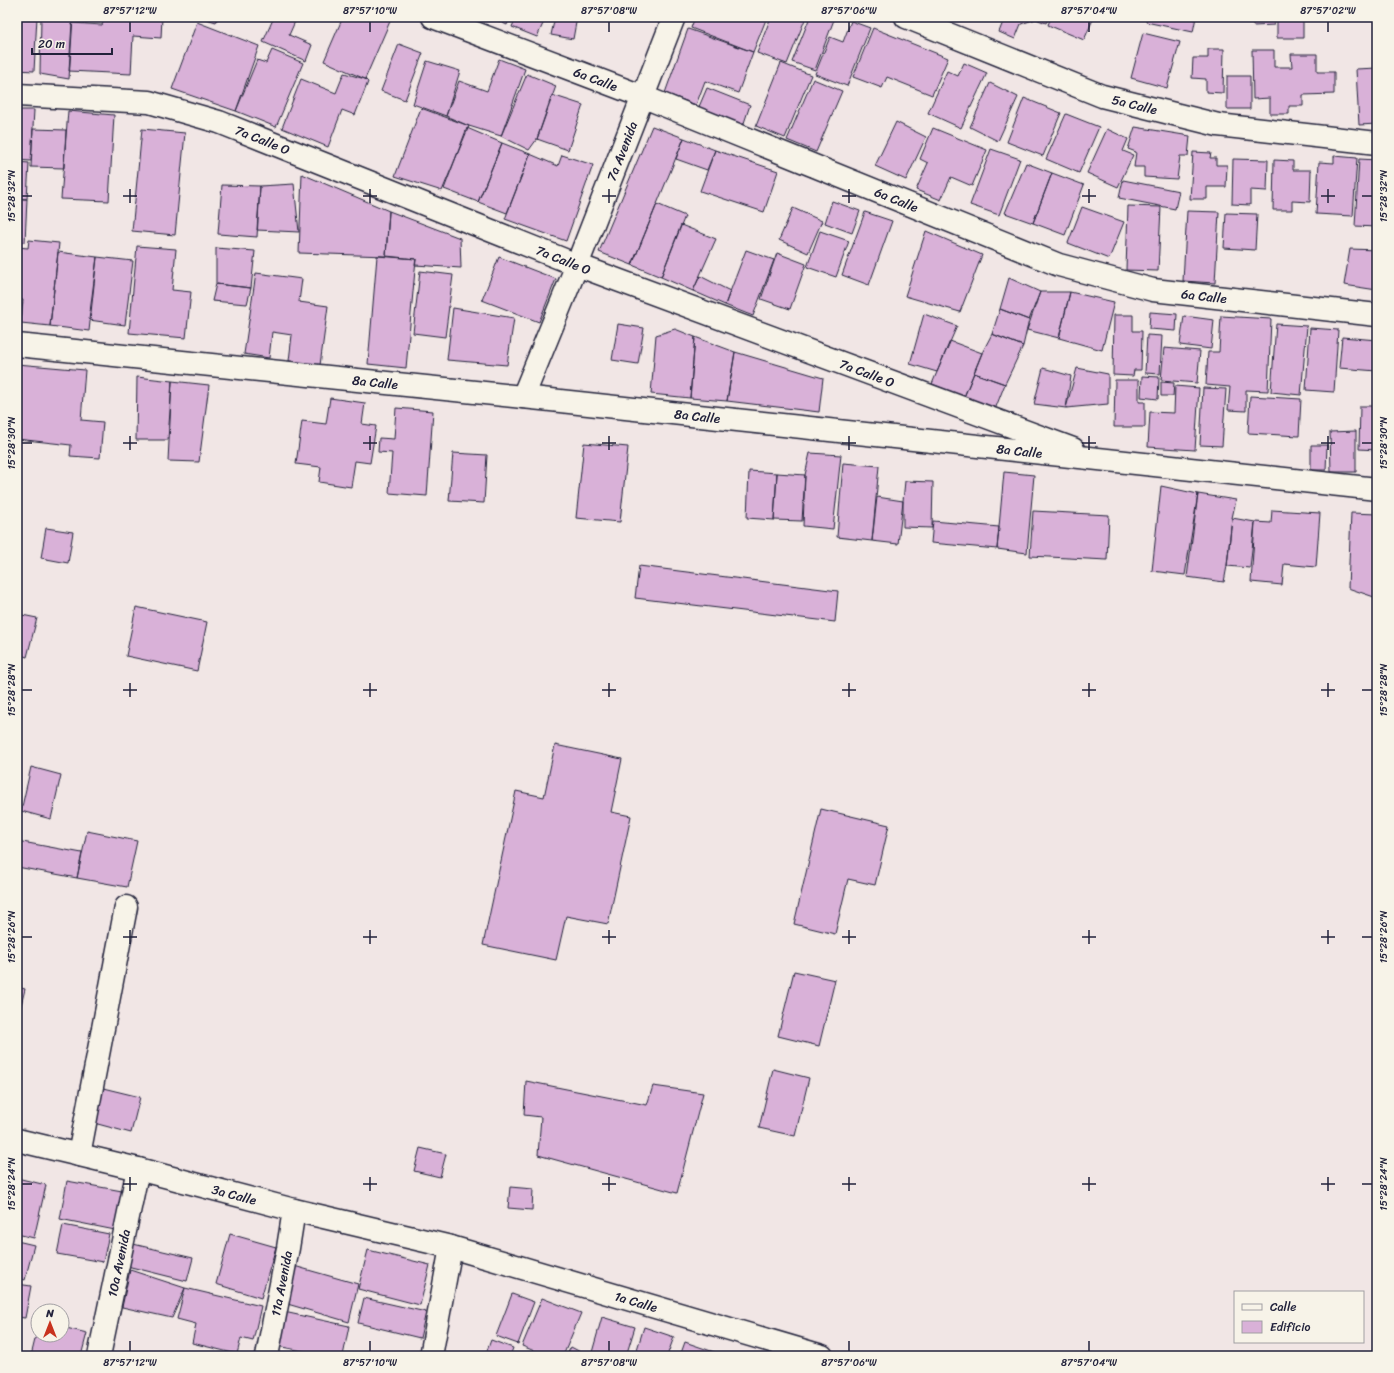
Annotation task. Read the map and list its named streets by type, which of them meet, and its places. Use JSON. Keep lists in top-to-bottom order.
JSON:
{
  "streets": {
    "street": [
      "6a Calle",
      "5a Calle",
      "7a Calle O",
      "7a Avenida",
      "8a Calle",
      "3a Calle",
      "10a Avenida",
      "11a Avenida",
      "1a Calle"
    ]
  },
  "crossings": [
    ["6a Calle", "7a Avenida"],
    ["7a Calle O", "7a Avenida"],
    ["7a Calle O", "8a Calle"],
    ["7a Avenida", "8a Calle"],
    ["3a Calle", "10a Avenida"],
    ["3a Calle", "11a Avenida"],
    ["3a Calle", "1a Calle"]
  ],
  "legend": ["Calle", "Edificio"],
  "scale_bar": "20 m",
  "north": "top",
  "coordinates": [
    "87°57'12\"W",
    "87°57'10\"W",
    "87°57'08\"W",
    "87°57'06\"W",
    "87°57'04\"W",
    "87°57'02\"W",
    "15°28'32\"N",
    "15°28'30\"N",
    "15°28'28\"N",
    "15°28'26\"N",
    "15°28'24\"N"
  ]
}
